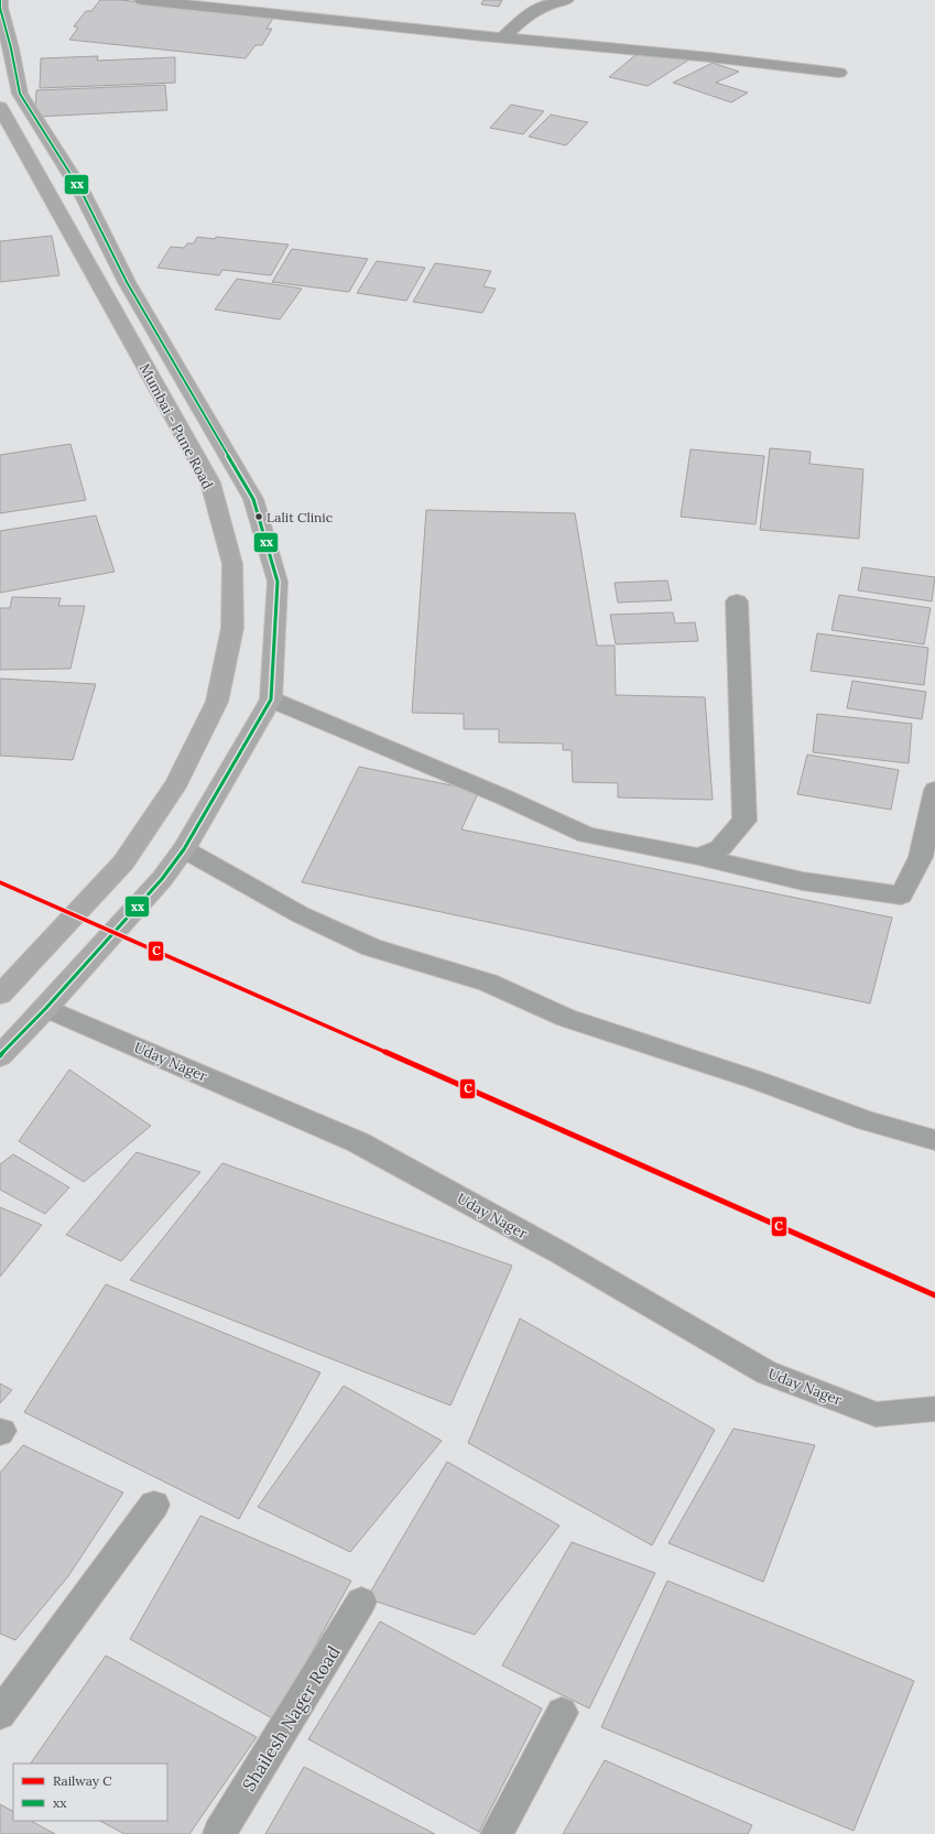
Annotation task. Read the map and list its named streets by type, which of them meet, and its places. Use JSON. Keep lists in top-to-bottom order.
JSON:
{
  "streets": {
    "main road": ["Mumbai - Pune Road"],
    "street": ["Uday Nager", "Shailesh Nager Road"]
  },
  "crossings": [
    ["Mumbai - Pune Road", "Uday Nager"]
  ],
  "places": ["Lalit Clinic"],
  "lines": ["transit line xx", "rail line C"],
  "legend": ["Railway C", "xx"]
}
